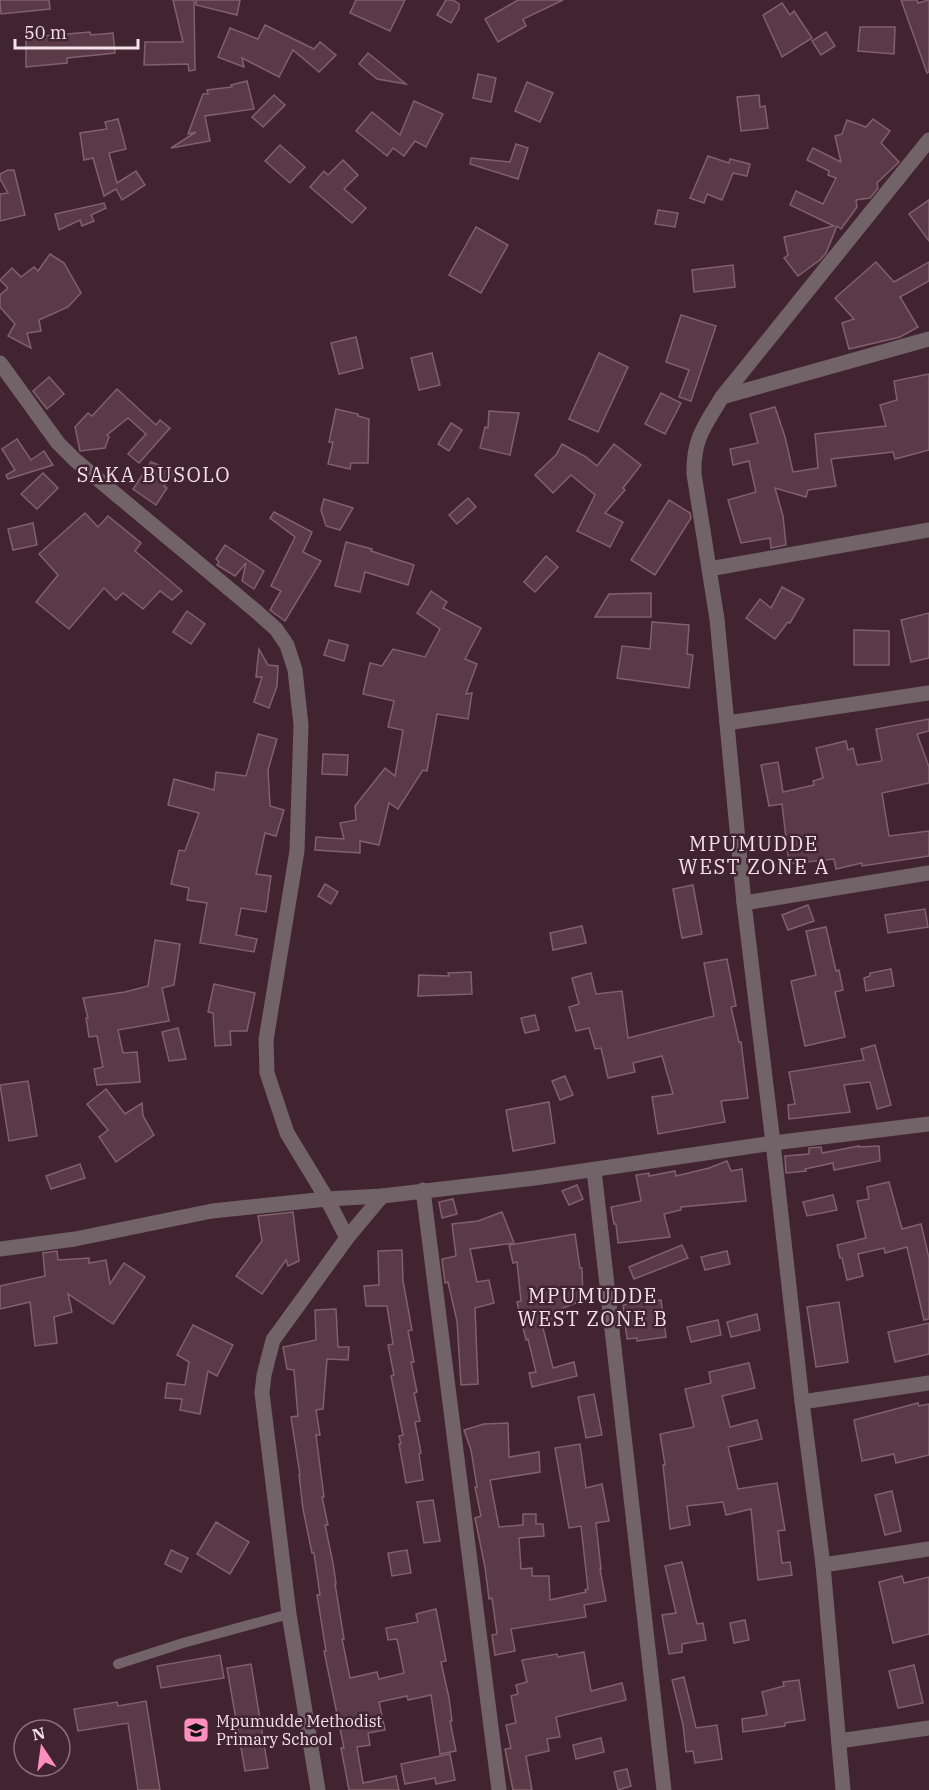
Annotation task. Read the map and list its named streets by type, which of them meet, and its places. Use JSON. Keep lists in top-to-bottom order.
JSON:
{
  "districts": ["SAKA BUSOLO", "MPUMUDDE WEST ZONE A", "MPUMUDDE WEST ZONE B"],
  "places": {
    "school or university": ["Mpumudde Methodist Primary School"]
  },
  "scale_bar": "50 m",
  "north": "top"
}
